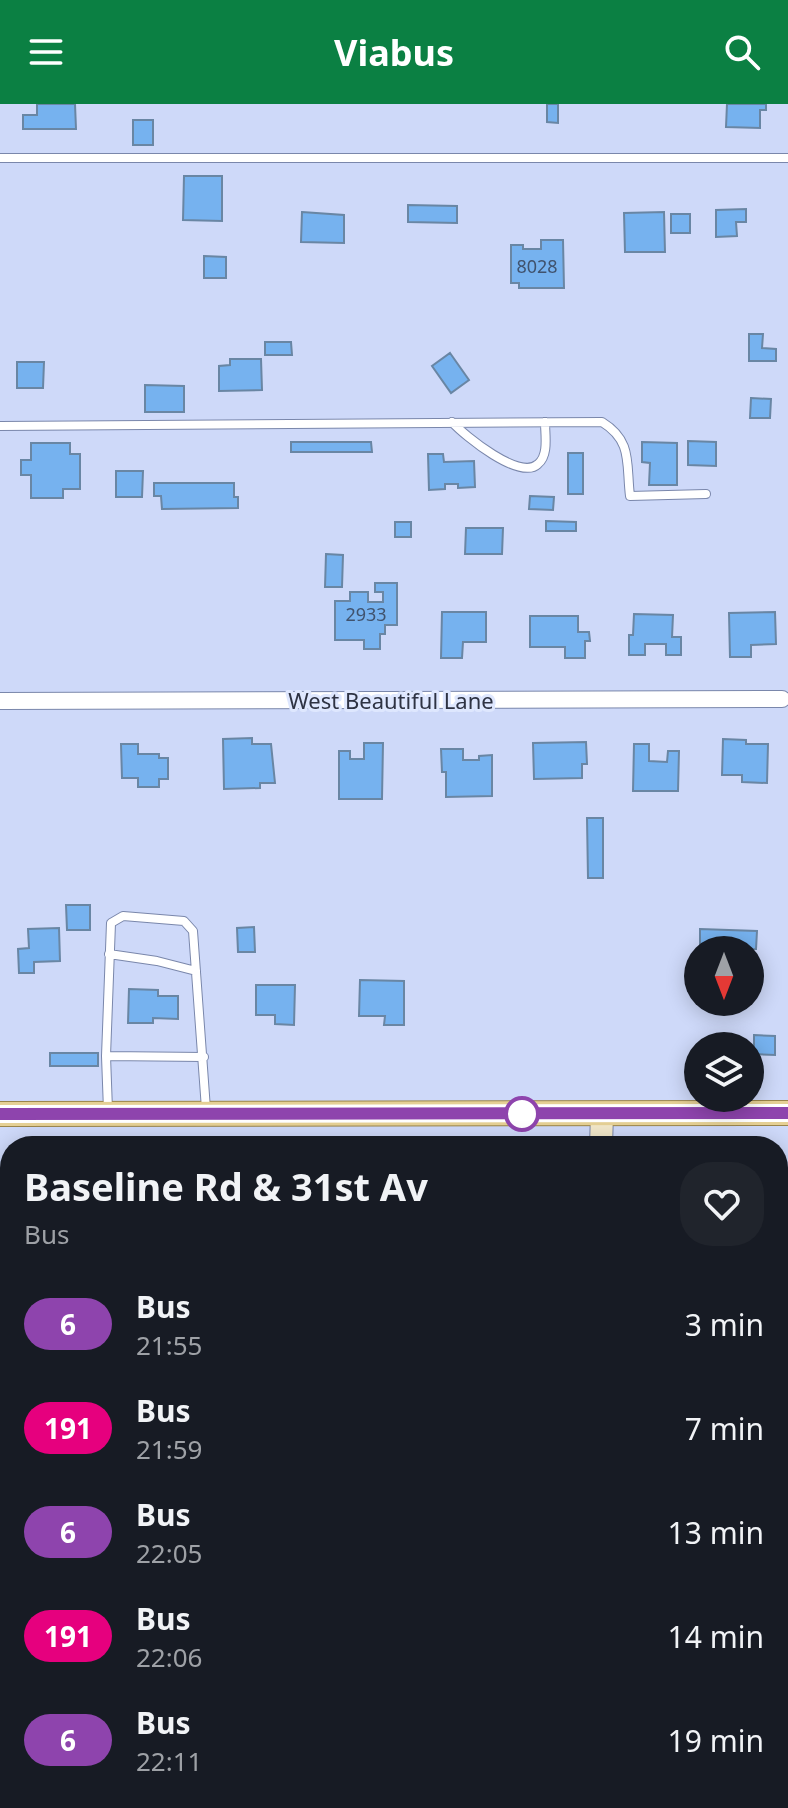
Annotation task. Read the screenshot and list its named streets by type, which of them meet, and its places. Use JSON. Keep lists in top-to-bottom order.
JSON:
{
  "streets": {
    "street": ["West Beautiful Lane"]
  },
  "lines": ["bus line 6"],
  "house_numbers": ["8028", "2933"],
  "north": "bottom",
  "page": {
    "header": "Viabus",
    "heading": ["Baseline Rd & 31st Av", "Bus"],
    "list": [
      {
        "mark": "6",
        "name": "Bus",
        "note": "21:55",
        "value": "3 min"
      },
      {
        "mark": "191",
        "name": "Bus",
        "note": "21:59",
        "value": "7 min"
      },
      {
        "mark": "6",
        "name": "Bus",
        "note": "22:05",
        "value": "13 min"
      },
      {
        "mark": "191",
        "name": "Bus",
        "note": "22:06",
        "value": "14 min"
      },
      {
        "mark": "6",
        "name": "Bus",
        "note": "22:11",
        "value": "19 min"
      }
    ]
  }
}
